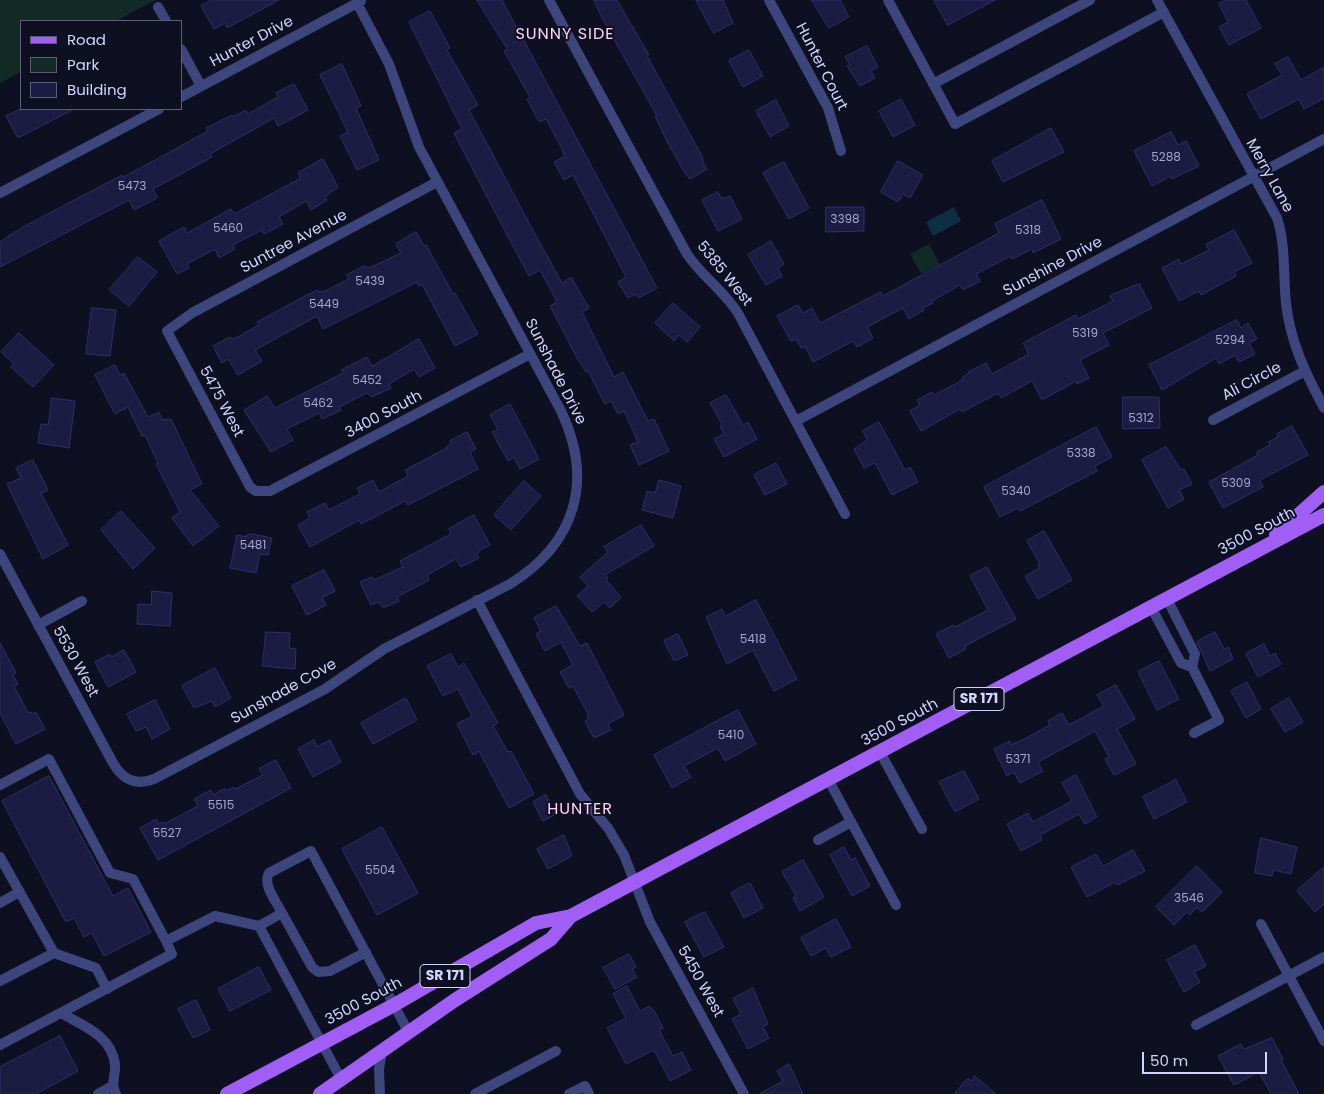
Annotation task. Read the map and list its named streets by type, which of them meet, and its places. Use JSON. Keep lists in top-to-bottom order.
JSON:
{
  "streets": {
    "main road": ["3500 South", "SR 171"],
    "street": [
      "Hunter Drive",
      "Hunter Court",
      "Merry Lane",
      "Suntree Avenue",
      "Sunshine Drive",
      "5385 West",
      "Sunshade Drive",
      "Ali Circle",
      "5475 West",
      "3400 South",
      "5530 West",
      "Sunshade Cove",
      "5450 West"
    ]
  },
  "crossings": [
    ["Hunter Drive", "Sunshade Drive"],
    ["Merry Lane", "Sunshine Drive"],
    ["Merry Lane", "Ali Circle"],
    ["Suntree Avenue", "Sunshade Drive"],
    ["Suntree Avenue", "5475 West"],
    ["Sunshine Drive", "5385 West"],
    ["Sunshade Drive", "3400 South"],
    ["Sunshade Drive", "Sunshade Cove"],
    ["5475 West", "3400 South"],
    ["3500 South", "5450 West"],
    ["5530 West", "Sunshade Cove"]
  ],
  "districts": ["SUNNY SIDE", "HUNTER"],
  "house_numbers": [
    "5288",
    "5473",
    "3398",
    "5460",
    "5318",
    "5439",
    "5449",
    "5319",
    "5294",
    "5452",
    "5462",
    "5312",
    "5338",
    "5309",
    "5340",
    "5481",
    "5418",
    "5410",
    "5371",
    "5515",
    "5527",
    "5504",
    "3546"
  ],
  "legend": ["Road", "Park", "Building"],
  "scale_bar": "50 m"
}
